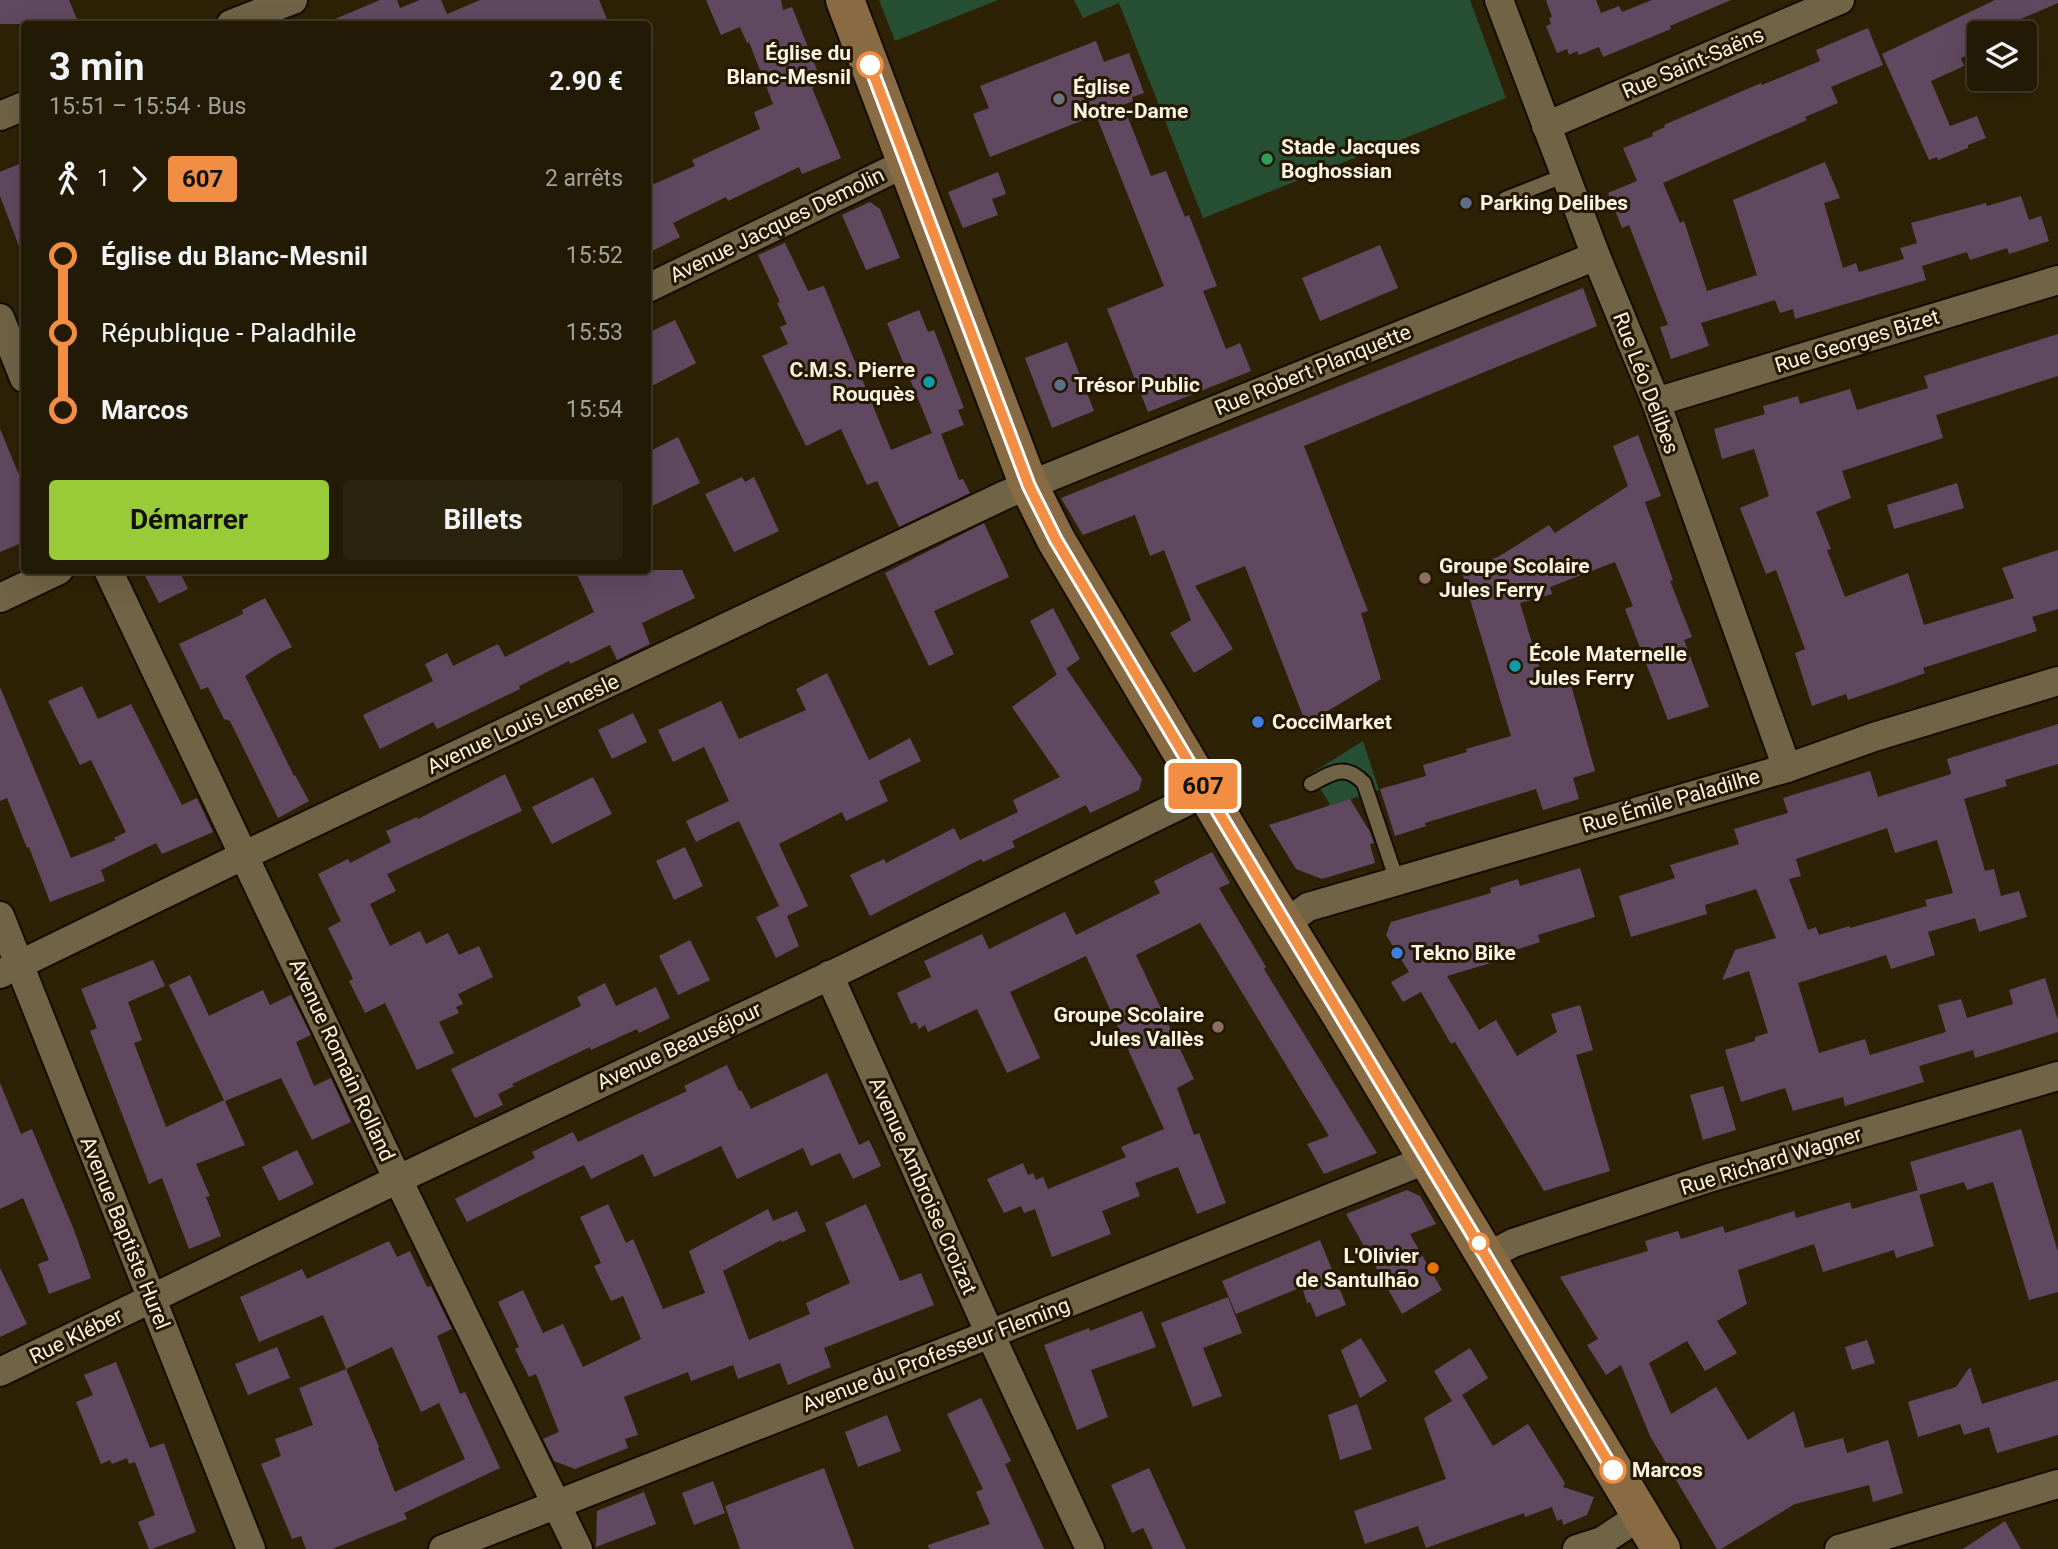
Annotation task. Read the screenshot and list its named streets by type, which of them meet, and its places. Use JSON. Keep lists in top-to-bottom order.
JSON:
{
  "streets": {
    "street": [
      "Rue Saint-Saëns",
      "Avenue Jacques Demolin",
      "Rue Georges Bizet",
      "Rue Robert Planquette",
      "Rue Léo Delibes",
      "Avenue Louis Lemesle",
      "Rue Émile Paladilhe",
      "Avenue Beauséjour",
      "Avenue Romain Rolland",
      "Rue Richard Wagner",
      "Avenue Ambroise Croizat",
      "Avenue Baptiste Hurel",
      "Rue Kléber",
      "Avenue du Professeur Fleming"
    ]
  },
  "crossings": [
    ["Rue Saint-Saëns", "Rue Léo Delibes"],
    ["Rue Georges Bizet", "Rue Léo Delibes"],
    ["Rue Robert Planquette", "Rue Léo Delibes"],
    ["Rue Robert Planquette", "Avenue Louis Lemesle"],
    ["Rue Léo Delibes", "Rue Émile Paladilhe"],
    ["Avenue Louis Lemesle", "Avenue Romain Rolland"],
    ["Avenue Louis Lemesle", "Avenue Baptiste Hurel"],
    ["Avenue Beauséjour", "Avenue Romain Rolland"],
    ["Avenue Beauséjour", "Avenue Ambroise Croizat"],
    ["Avenue Beauséjour", "Avenue Baptiste Hurel"],
    ["Avenue Beauséjour", "Rue Kléber"],
    ["Avenue Romain Rolland", "Avenue du Professeur Fleming"],
    ["Avenue Ambroise Croizat", "Avenue du Professeur Fleming"],
    ["Avenue Baptiste Hurel", "Rue Kléber"]
  ],
  "places": [
    "Église du Blanc-Mesnil",
    "Église Notre-Dame",
    "Stade Jacques Boghossian",
    "Parking Delibes",
    "C.M.S. Pierre Rouquès",
    "Trésor Public",
    "Groupe Scolaire Jules Ferry",
    "École Maternelle Jules Ferry",
    "CocciMarket",
    "Tekno Bike",
    "Groupe Scolaire Jules Vallès",
    "L'Olivier de Santulhão",
    "Marcos"
  ],
  "lines": ["bus line 607"],
  "page": {
    "on_map": "607",
    "heading": ["3 min", "15:51 – 15:54 · Bus", "2.90 €"],
    "legs": ["1", "607", "2 arrêts"],
    "list": [
      {
        "name": "Église du Blanc-Mesnil",
        "value": "15:52"
      },
      {
        "name": "République - Paladhile",
        "value": "15:53"
      },
      {
        "name": "Marcos",
        "value": "15:54"
      }
    ],
    "buttons": ["Démarrer", "Billets"]
  }
}
